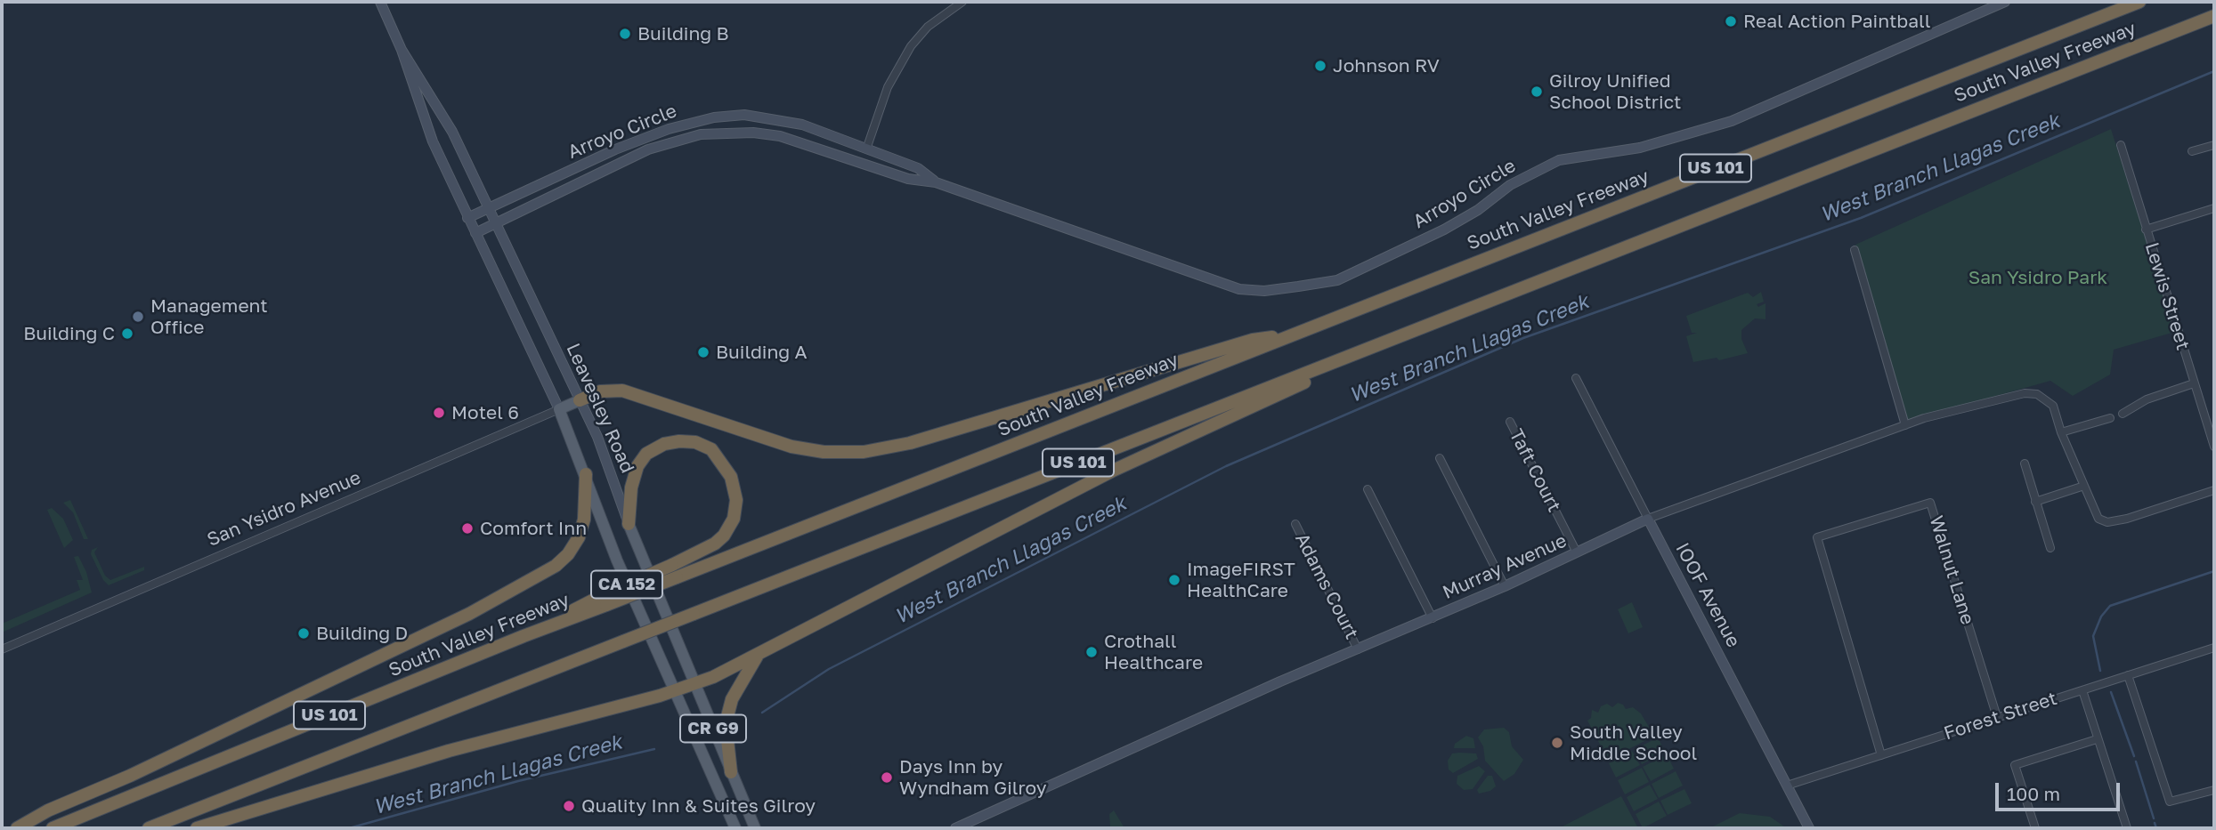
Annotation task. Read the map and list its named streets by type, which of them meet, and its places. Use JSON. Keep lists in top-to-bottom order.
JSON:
{
  "streets": {
    "highway": ["South Valley Freeway", "US 101"],
    "main road": [
      "Leavesley Road",
      "San Ysidro Avenue",
      "CA 152",
      "CR G9"
    ],
    "street": [
      "Arroyo Circle",
      "Lewis Street",
      "Taft Court",
      "Murray Avenue",
      "Walnut Lane",
      "Adams Court",
      "IOOF Avenue",
      "Forest Street"
    ]
  },
  "crossings": [
    ["Arroyo Circle", "Leavesley Road"],
    ["Leavesley Road", "San Ysidro Avenue"],
    ["Taft Court", "Murray Avenue"],
    ["Murray Avenue", "Adams Court"],
    ["Murray Avenue", "IOOF Avenue"],
    ["Walnut Lane", "Forest Street"],
    ["IOOF Avenue", "Forest Street"]
  ],
  "water": ["West Branch Llagas Creek"],
  "parks": ["San Ysidro Park"],
  "places": [
    "Real Action Paintball",
    "Building B",
    "Johnson RV",
    "Gilroy Unified School District",
    "Management Office",
    "Building C",
    "Building A",
    "Motel 6",
    "Comfort Inn",
    "ImageFIRST HealthCare",
    "Building D",
    "Crothall Healthcare",
    "South Valley Middle School",
    "Days Inn by Wyndham Gilroy",
    "Quality Inn & Suites Gilroy"
  ],
  "scale_bar": "100 m"
}
